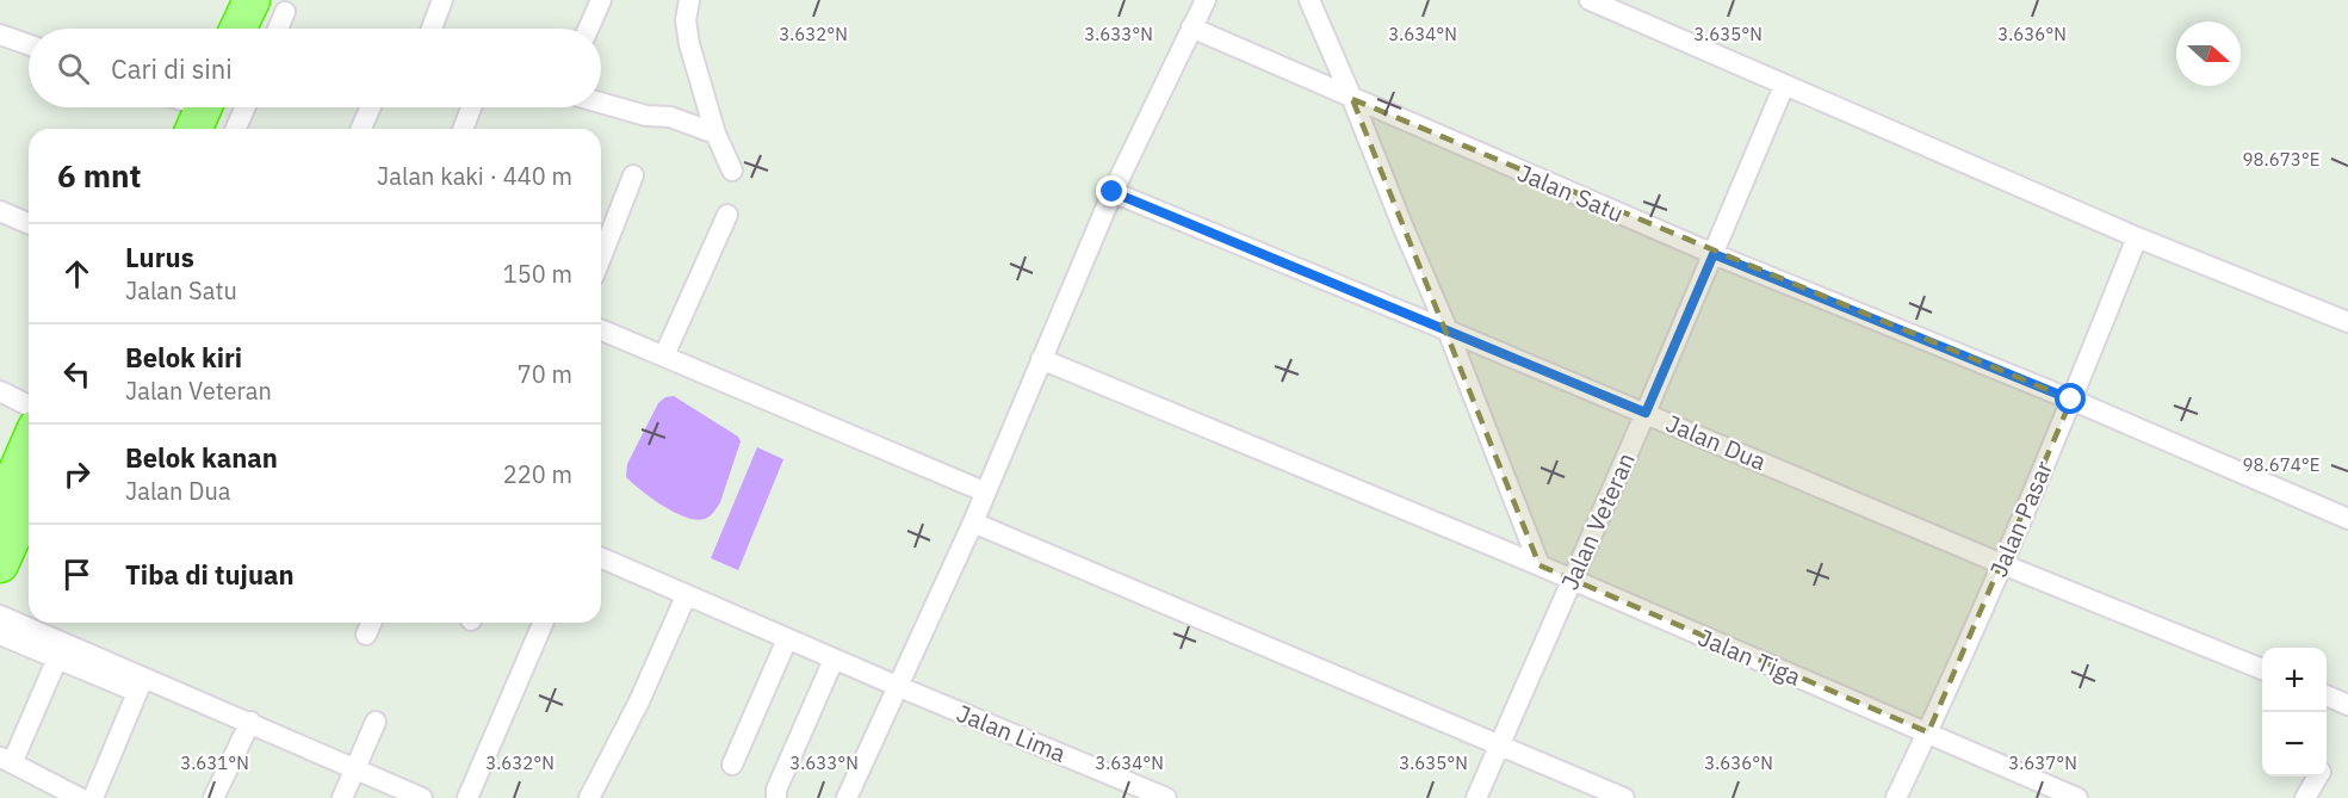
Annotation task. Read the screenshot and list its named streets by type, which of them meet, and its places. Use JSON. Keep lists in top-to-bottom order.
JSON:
{
  "streets": {
    "street": [
      "Jalan Satu",
      "Jalan Dua",
      "Jalan Pasar",
      "Jalan Veteran",
      "Jalan Tiga",
      "Jalan Lima"
    ]
  },
  "crossings": [
    ["Jalan Satu", "Jalan Pasar"],
    ["Jalan Satu", "Jalan Veteran"],
    ["Jalan Dua", "Jalan Pasar"],
    ["Jalan Dua", "Jalan Veteran"],
    ["Jalan Pasar", "Jalan Tiga"],
    ["Jalan Veteran", "Jalan Tiga"]
  ],
  "north": "right",
  "page": {
    "search": "Cari di sini",
    "heading": ["6 mnt", "Jalan kaki · 440 m"],
    "list": [
      ["Lurus", "Jalan Satu", "150 m"],
      ["Belok kiri", "Jalan Veteran", "70 m"],
      ["Belok kanan", "Jalan Dua", "220 m"],
      "Tiba di tujuan"
    ],
    "map_buttons": ["+", "−"]
  },
  "coordinates": [
    "3.632°N",
    "3.633°N",
    "3.634°N",
    "3.635°N",
    "3.636°N",
    "98.673°E",
    "98.674°E",
    "3.631°N",
    "3.637°N"
  ]
}
